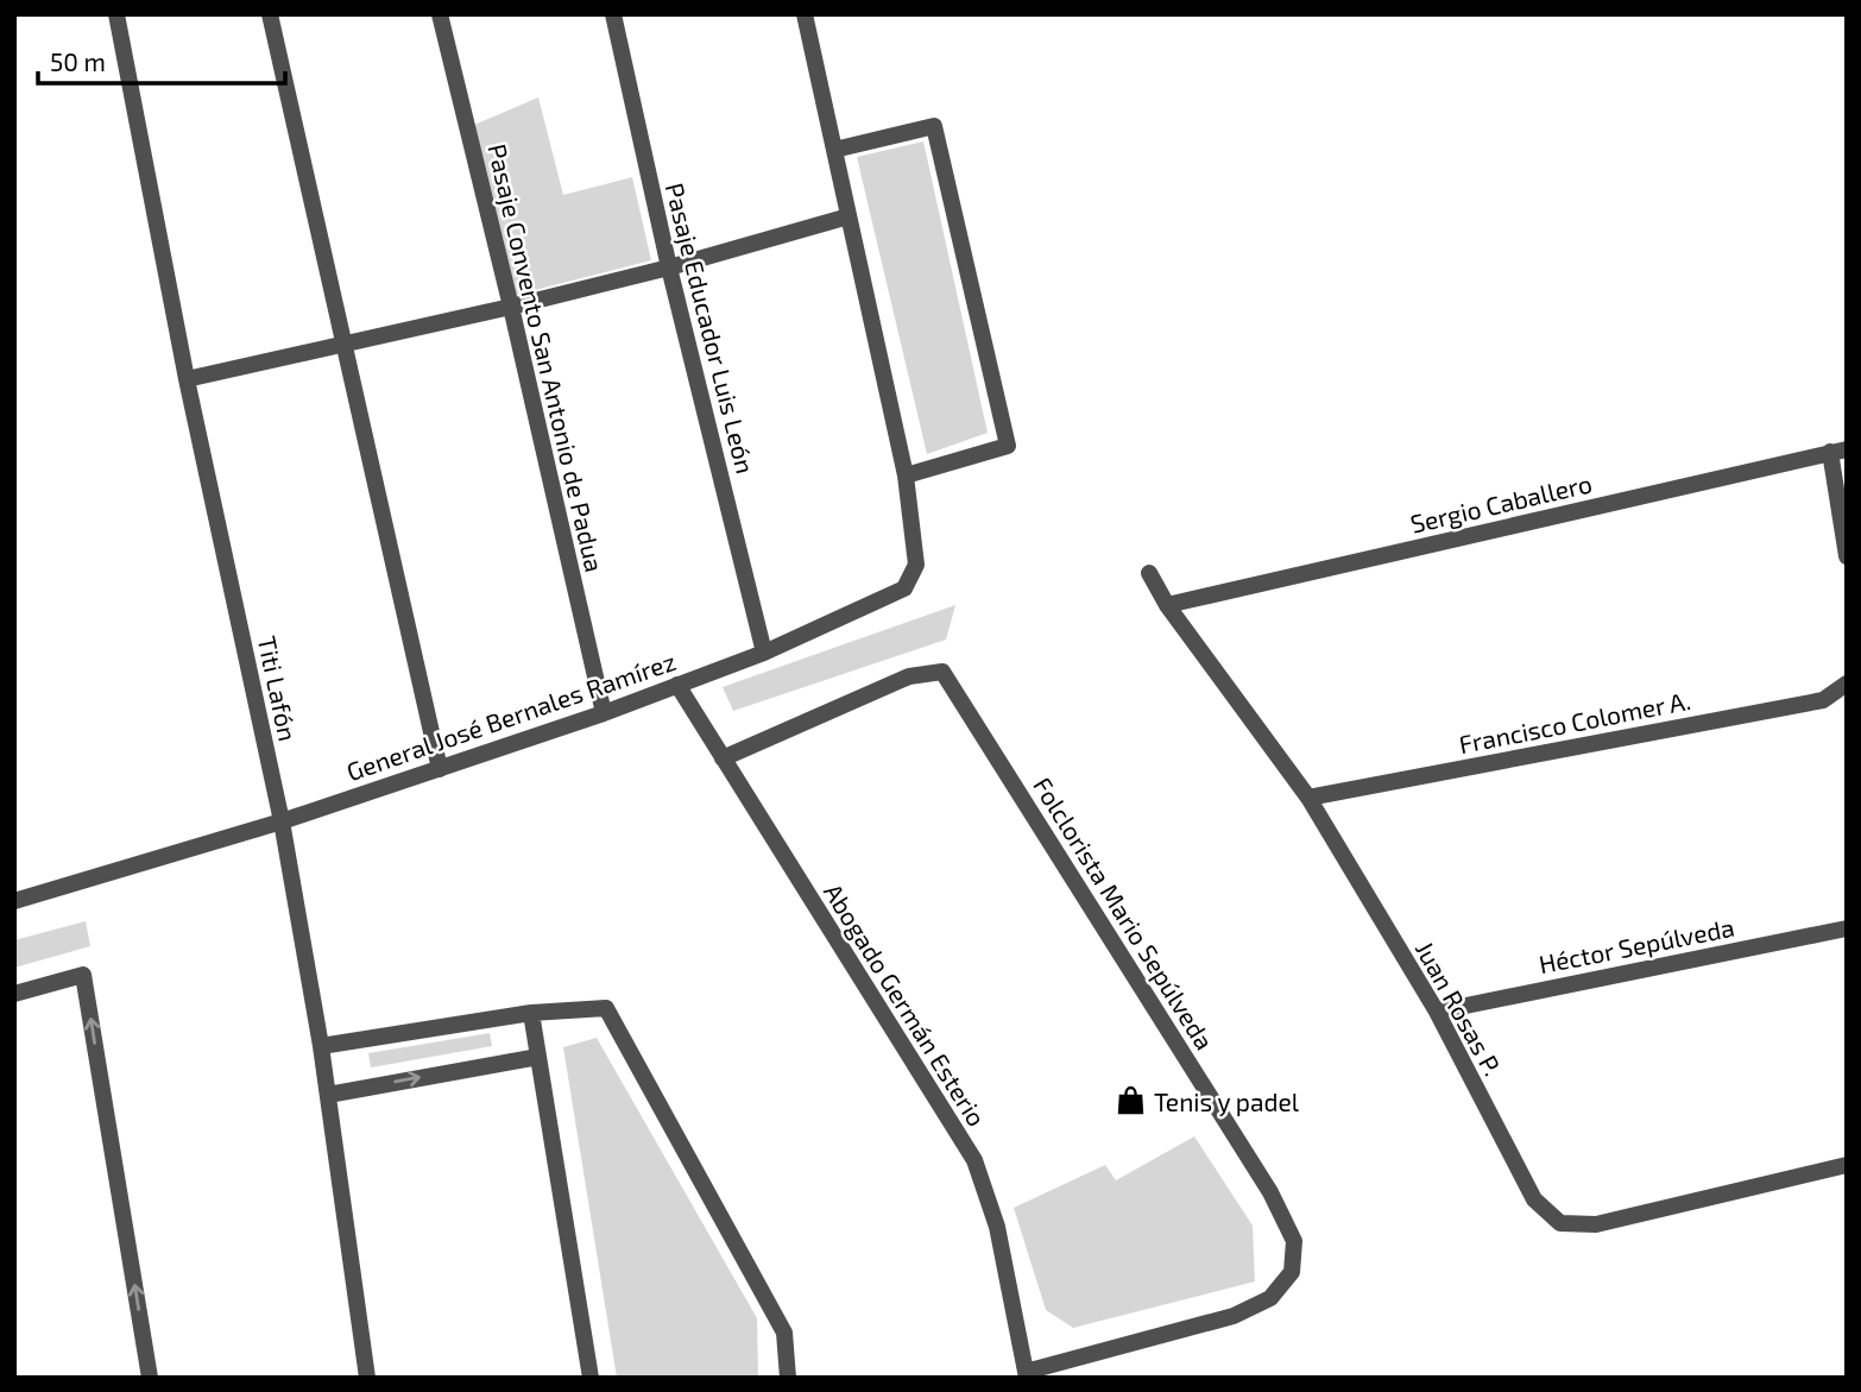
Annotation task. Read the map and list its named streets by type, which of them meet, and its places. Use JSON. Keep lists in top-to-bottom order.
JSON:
{
  "streets": {
    "street": [
      "Pasaje Educador Luis León",
      "Pasaje Convento San Antonio de Padua",
      "Sergio Caballero",
      "Titi Lafón",
      "General José Bernales Ramírez",
      "Francisco Colomer A.",
      "Folclorista Mario Sepúlveda",
      "Héctor Sepúlveda",
      "Abogado Germán Esterio",
      "Juan Rosas P."
    ]
  },
  "crossings": [
    ["Pasaje Educador Luis León", "General José Bernales Ramírez"],
    ["Pasaje Convento San Antonio de Padua", "General José Bernales Ramírez"],
    ["Sergio Caballero", "Juan Rosas P."],
    ["Titi Lafón", "General José Bernales Ramírez"],
    ["General José Bernales Ramírez", "Abogado Germán Esterio"],
    ["Francisco Colomer A.", "Juan Rosas P."],
    ["Folclorista Mario Sepúlveda", "Abogado Germán Esterio"],
    ["Héctor Sepúlveda", "Juan Rosas P."]
  ],
  "places": {
    "shop": ["Tenis y padel"]
  },
  "scale_bar": "50 m"
}
